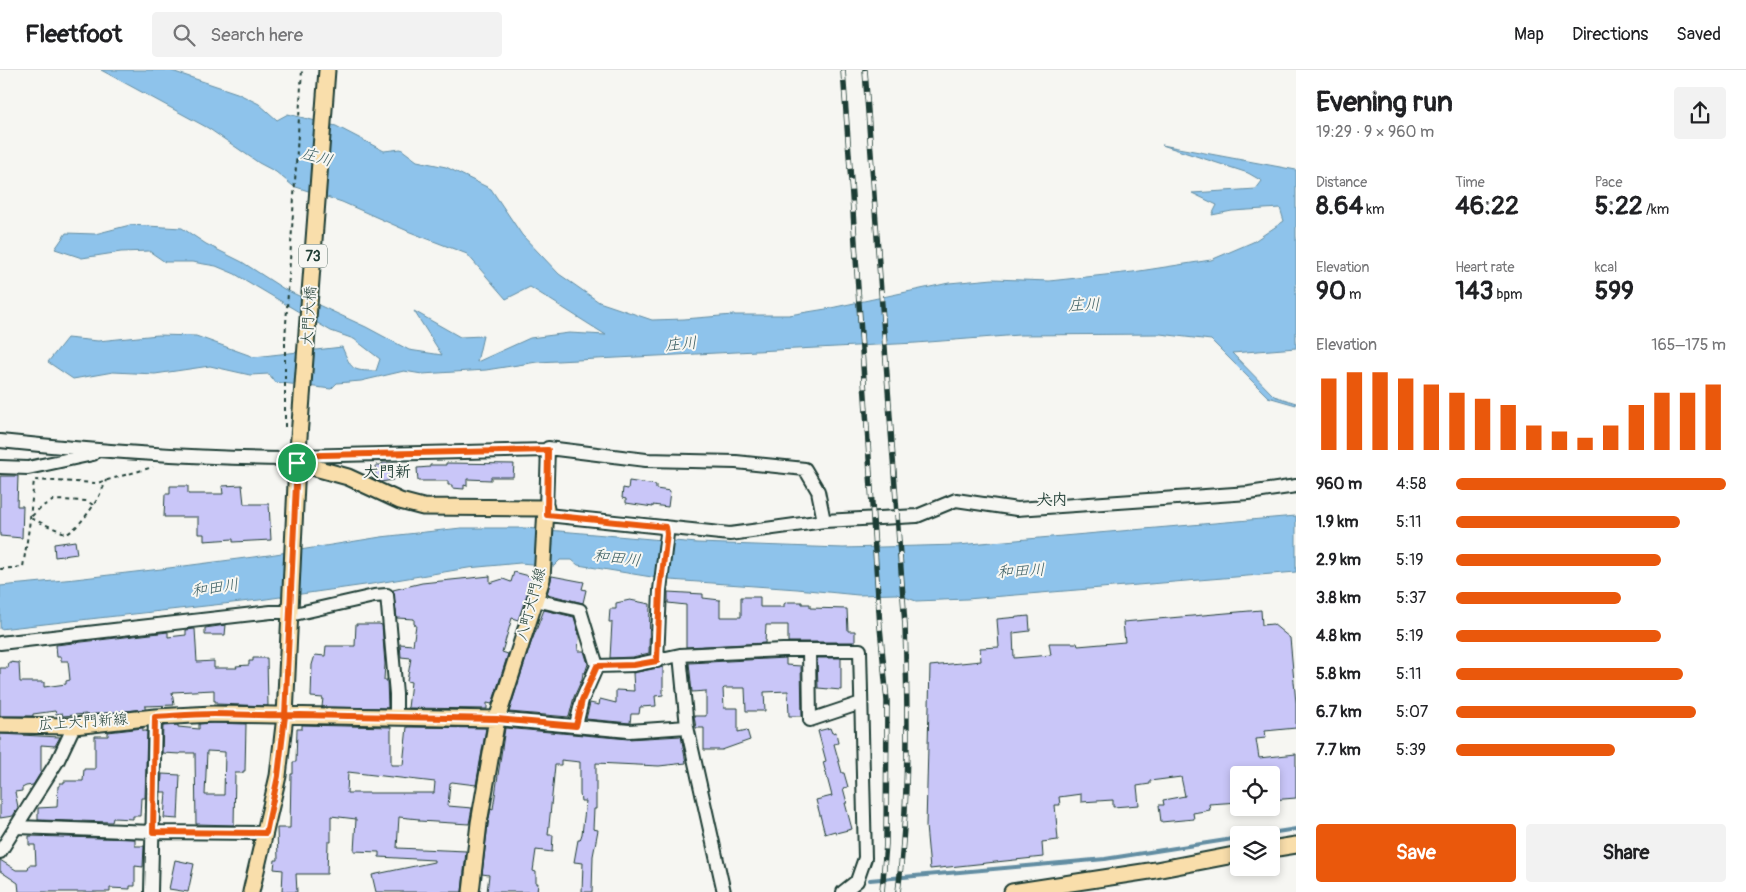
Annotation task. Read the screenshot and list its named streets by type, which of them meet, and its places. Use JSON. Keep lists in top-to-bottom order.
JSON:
{
  "streets": {
    "main road": [
      "73",
      "大門大橋",
      "八町大門線",
      "広上大門新線"
    ]
  },
  "crossings": [
    ["73", "大門大橋"],
    ["73", "広上大門新線"],
    ["八町大門線", "広上大門新線"]
  ],
  "districts": ["大門新", "犬内"],
  "water": ["庄川", "和田川"],
  "page": {
    "header": "Fleetfoot",
    "search": "Search here",
    "nav": ["Map", "Directions", "Saved"],
    "heading": ["Evening run", "19:29 · 9 × 960 m"],
    "stats": [
      ["Distance", "8.64 km"],
      ["Time", "46:22"],
      ["Pace", "5:22 /km"],
      ["Elevation", "90 m"],
      ["Heart rate", "143 bpm"],
      ["kcal", "599"]
    ],
    "chart": ["Elevation", "165–175 m"],
    "list": [
      {
        "name": "960 m",
        "note": "4:58"
      },
      {
        "name": "1.9 km",
        "note": "5:11"
      },
      {
        "name": "2.9 km",
        "note": "5:19"
      },
      {
        "name": "3.8 km",
        "note": "5:37"
      },
      {
        "name": "4.8 km",
        "note": "5:19"
      },
      {
        "name": "5.8 km",
        "note": "5:11"
      },
      {
        "name": "6.7 km",
        "note": "5:07"
      },
      {
        "name": "7.7 km",
        "note": "5:39"
      }
    ],
    "buttons": ["Save", "Share"]
  }
}
